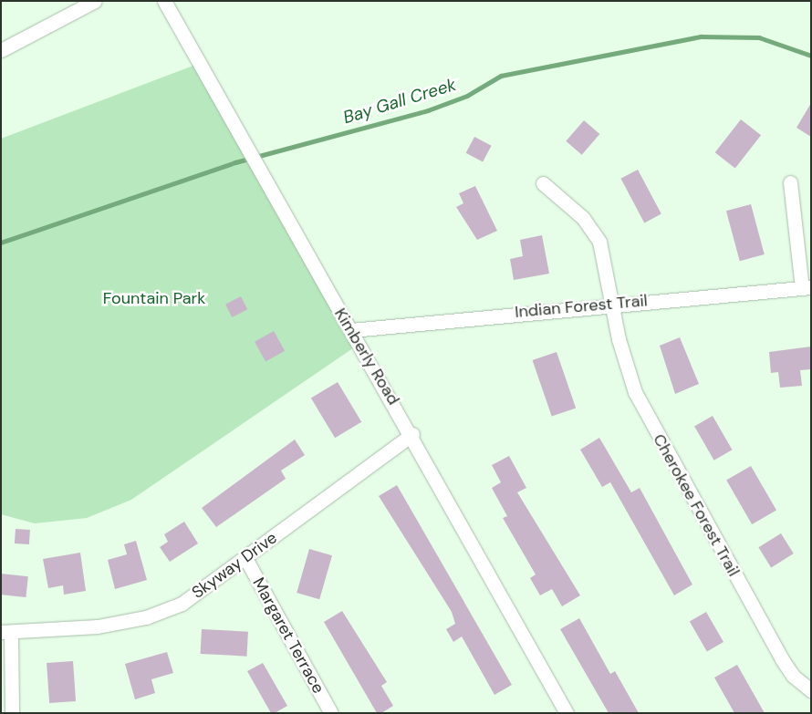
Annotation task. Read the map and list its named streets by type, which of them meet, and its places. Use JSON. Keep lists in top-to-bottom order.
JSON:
{
  "streets": {
    "street": [
      "Indian Forest Trail",
      "Kimberly Road",
      "Cherokee Forest Trail",
      "Skyway Drive",
      "Margaret Terrace"
    ]
  },
  "crossings": [
    ["Indian Forest Trail", "Kimberly Road"],
    ["Indian Forest Trail", "Cherokee Forest Trail"],
    ["Kimberly Road", "Skyway Drive"],
    ["Skyway Drive", "Margaret Terrace"]
  ],
  "water": ["Bay Gall Creek"],
  "parks": ["Fountain Park"]
}
